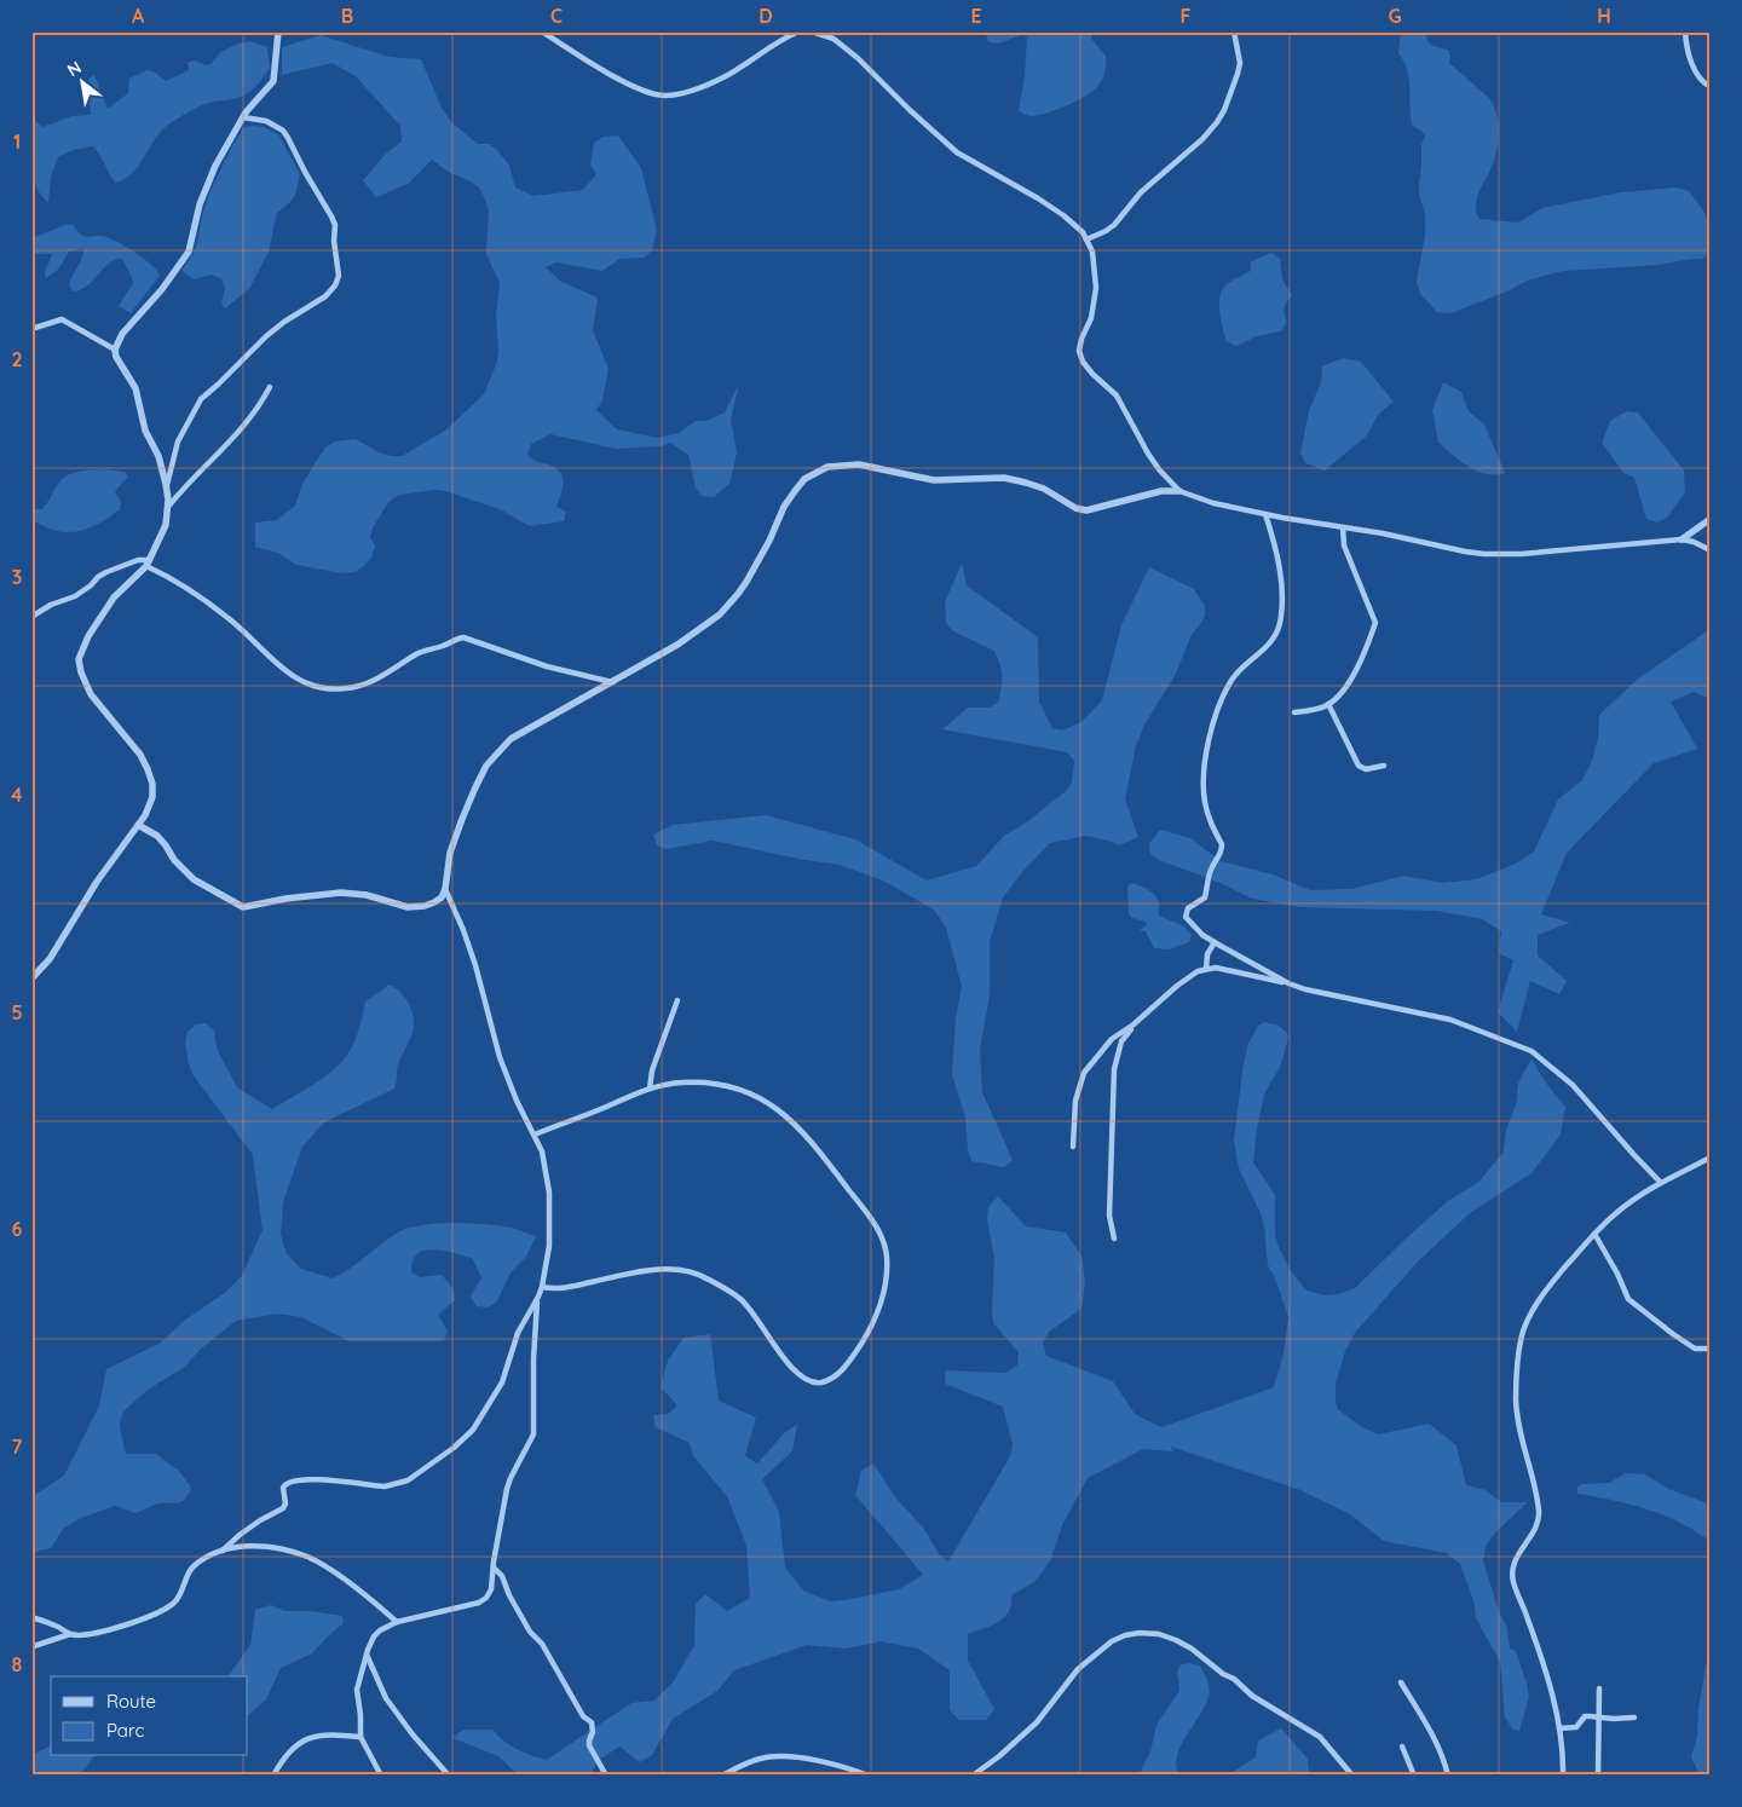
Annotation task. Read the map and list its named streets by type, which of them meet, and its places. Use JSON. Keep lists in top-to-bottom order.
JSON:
{
  "legend": ["Route", "Parc"],
  "north": "top left",
  "grid": {
    "columns": [
      "A",
      "B",
      "C",
      "D",
      "E",
      "F",
      "G",
      "H"
    ],
    "rows": [
      "1",
      "2",
      "3",
      "4",
      "5",
      "6",
      "7",
      "8"
    ]
  }
}
